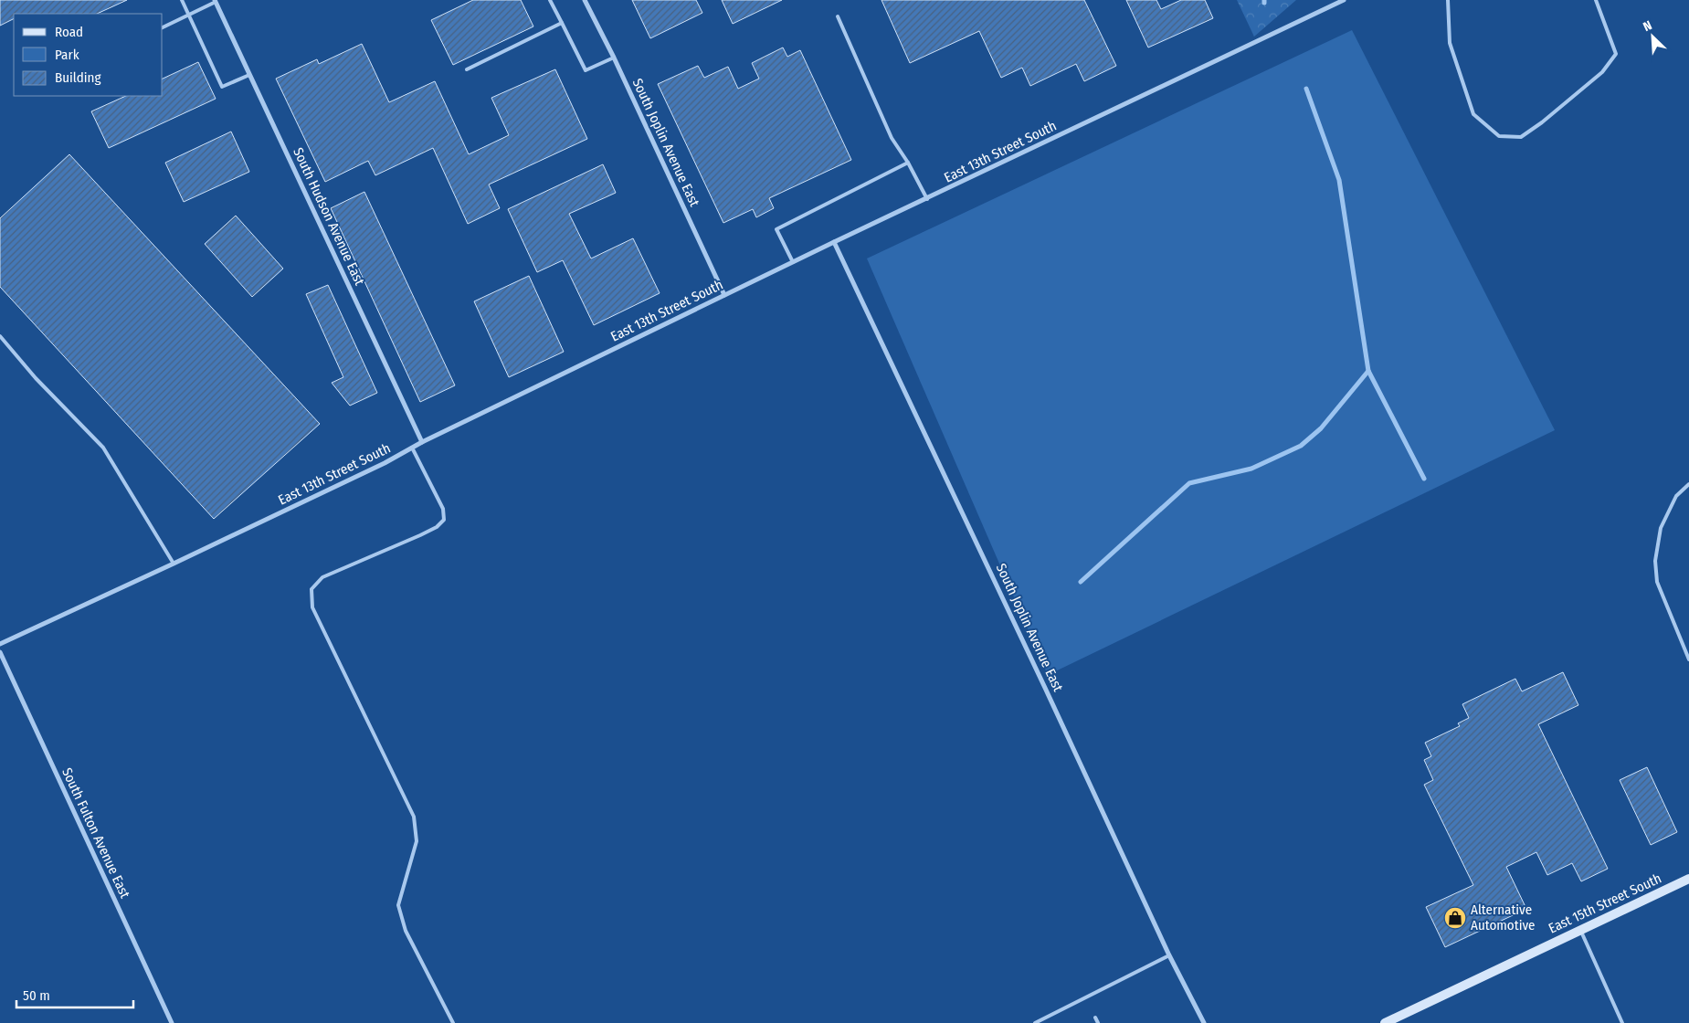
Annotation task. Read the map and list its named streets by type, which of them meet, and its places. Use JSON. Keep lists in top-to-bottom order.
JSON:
{
  "streets": {
    "main road": ["East 15th Street South"],
    "street": [
      "South Joplin Avenue East",
      "East 13th Street South",
      "South Hudson Avenue East",
      "South Fulton Avenue East"
    ]
  },
  "crossings": [
    ["South Joplin Avenue East", "East 13th Street South"],
    ["East 13th Street South", "South Hudson Avenue East"]
  ],
  "places": {
    "shop": ["Alternative Automotive"]
  },
  "legend": ["Road", "Park", "Building"],
  "scale_bar": "50 m",
  "north": "top left"
}
